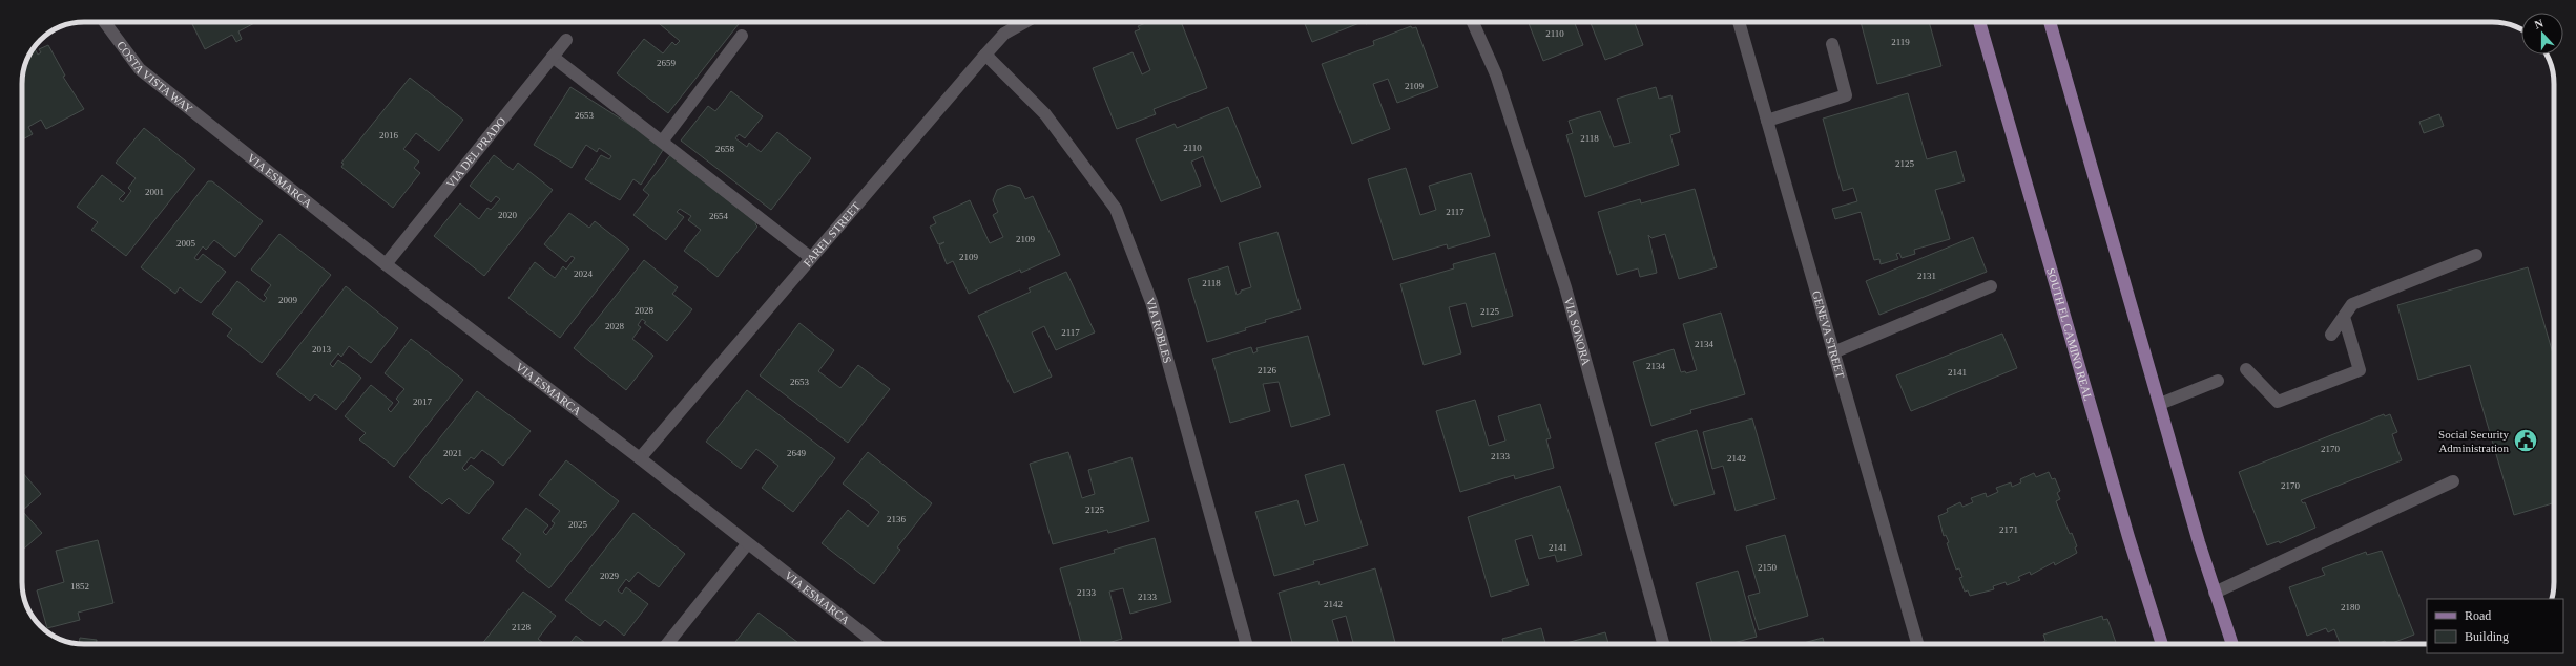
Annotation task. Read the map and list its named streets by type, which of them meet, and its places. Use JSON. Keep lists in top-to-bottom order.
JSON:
{
  "streets": {
    "main road": ["SOUTH EL CAMINO REAL"],
    "street": [
      "COSTA VISTA WAY",
      "VIA DEL PRADO",
      "VIA ESMARCA",
      "FAREL STREET",
      "VIA ROBLES",
      "VIA SONORA",
      "GENEVA STREET"
    ]
  },
  "crossings": [
    ["COSTA VISTA WAY", "VIA ESMARCA"],
    ["VIA DEL PRADO", "VIA ESMARCA"],
    ["VIA ESMARCA", "FAREL STREET"],
    ["FAREL STREET", "VIA ROBLES"]
  ],
  "places": {
    "public building": ["Social Security Administration"]
  },
  "house_numbers": [
    "2110",
    "2119",
    "2659",
    "2109",
    "2653",
    "2016",
    "2118",
    "2110",
    "2658",
    "2125",
    "2001",
    "2117",
    "2020",
    "2654",
    "2109",
    "2005",
    "2109",
    "2024",
    "2131",
    "2118",
    "2009",
    "2028",
    "2125",
    "2028",
    "2117",
    "2134",
    "2013",
    "2134",
    "2126",
    "2141",
    "2653",
    "2017",
    "2170",
    "2021",
    "2649",
    "2133",
    "2142",
    "2170",
    "2125",
    "2136",
    "2025",
    "2171",
    "2141",
    "2150",
    "2029",
    "1852",
    "2133",
    "2133",
    "2142",
    "2180",
    "2128"
  ],
  "legend": ["Road", "Building"],
  "north": "top"
}
